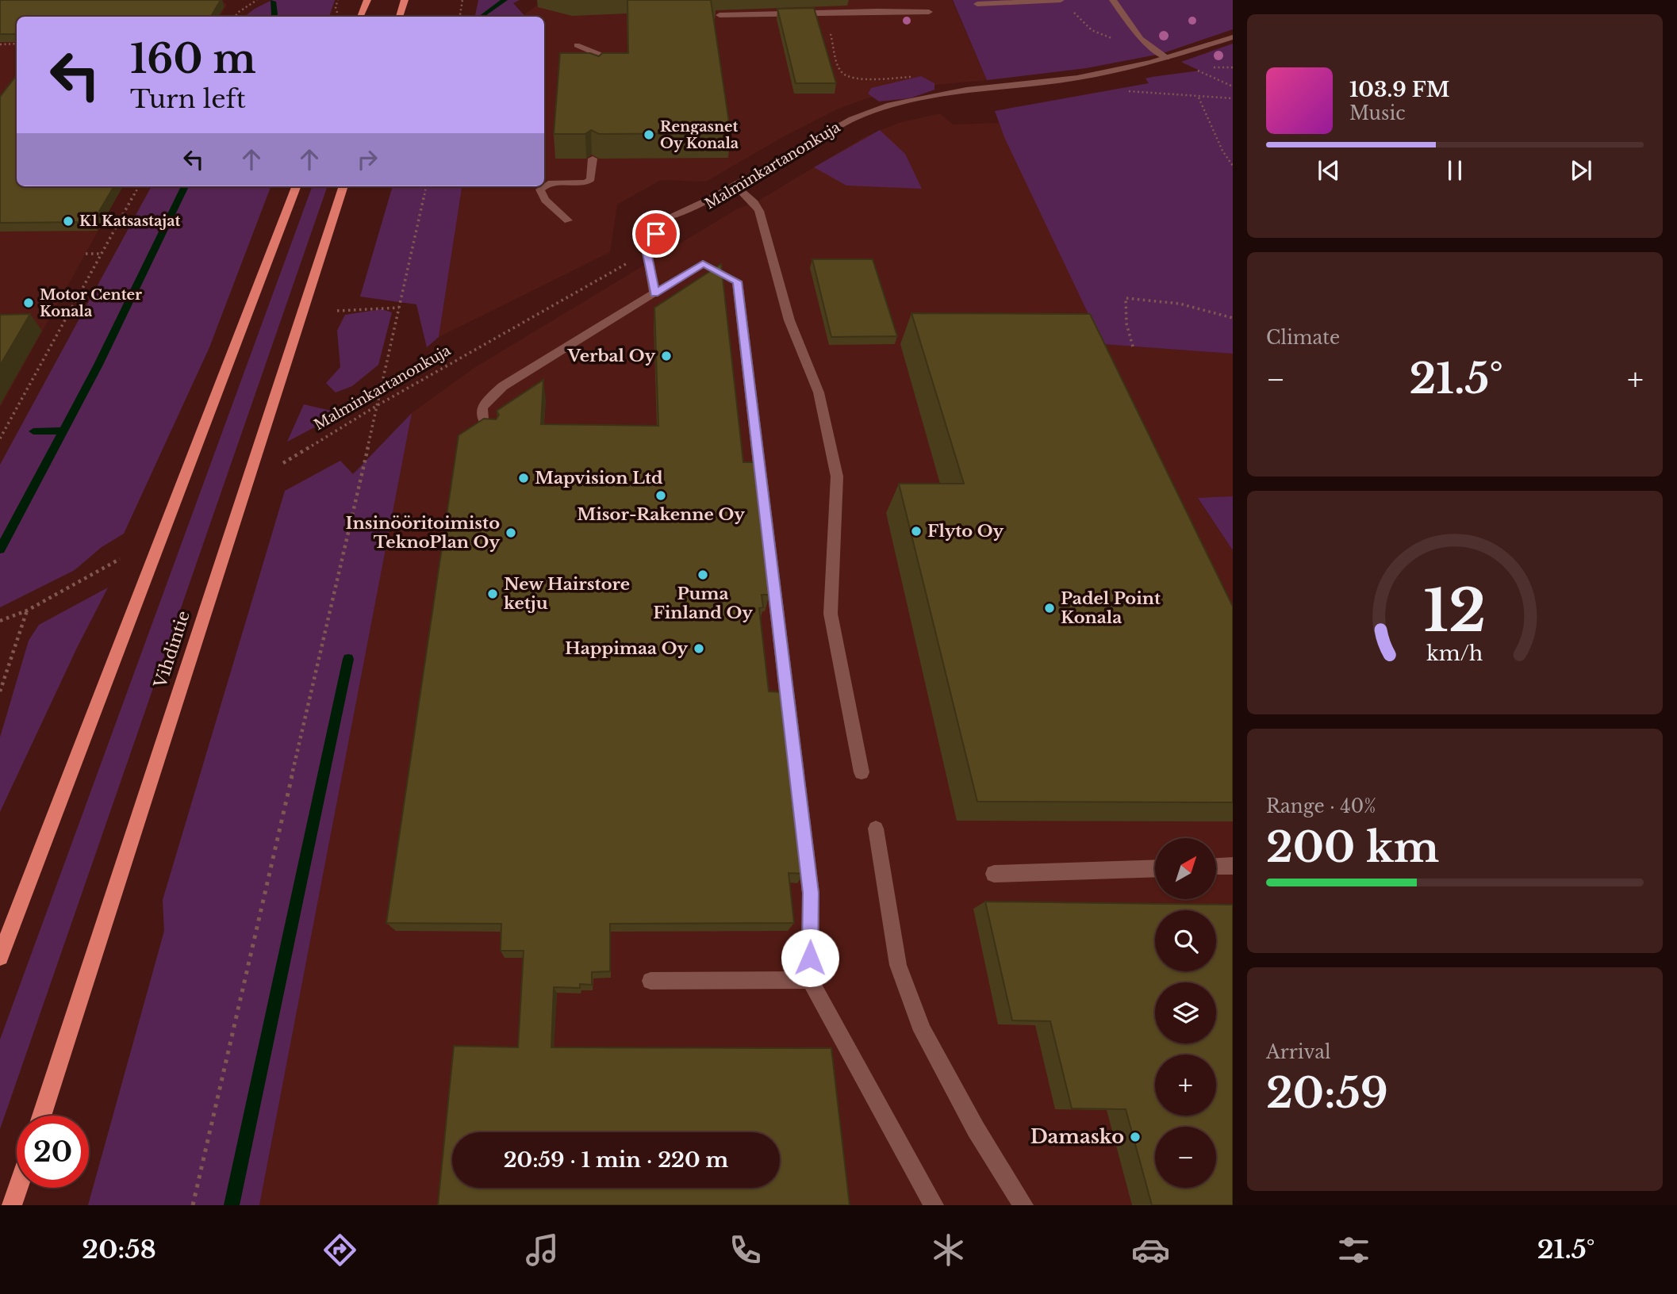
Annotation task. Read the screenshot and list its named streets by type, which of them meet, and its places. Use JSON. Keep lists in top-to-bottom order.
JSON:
{
  "streets": {
    "main road": ["Vihdintie"],
    "street": ["Malminkartanonkuja"]
  },
  "places": [
    "Rengasnet Oy Konala",
    "K1 Katsastajat",
    "Motor Center Konala",
    "Verbal Oy",
    "Mapvision Ltd",
    "Misor-Rakenne Oy",
    "Flyto Oy",
    "Insinööritoimisto TeknoPlan Oy",
    "Puma Finland Oy",
    "New Hairstore ketju",
    "Padel Point Konala",
    "Happimaa Oy",
    "Damasko"
  ],
  "north": "top right",
  "page": {
    "turn": ["160 m", "Turn left"],
    "song": ["103.9 FM", "Music"],
    "tile": [
      "Climate",
      ["Range · 40%", "200 km"],
      ["Arrival", "20:59"]
    ],
    "heat": ["−", "21.5°", "+"],
    "map_buttons": ["+", "−"],
    "limit": "20",
    "trip": "20:59 · 1 min · 220 m",
    "tabs": ["20:58", "21.5°"],
    "gauge": ["12", "km/h"]
  }
}
